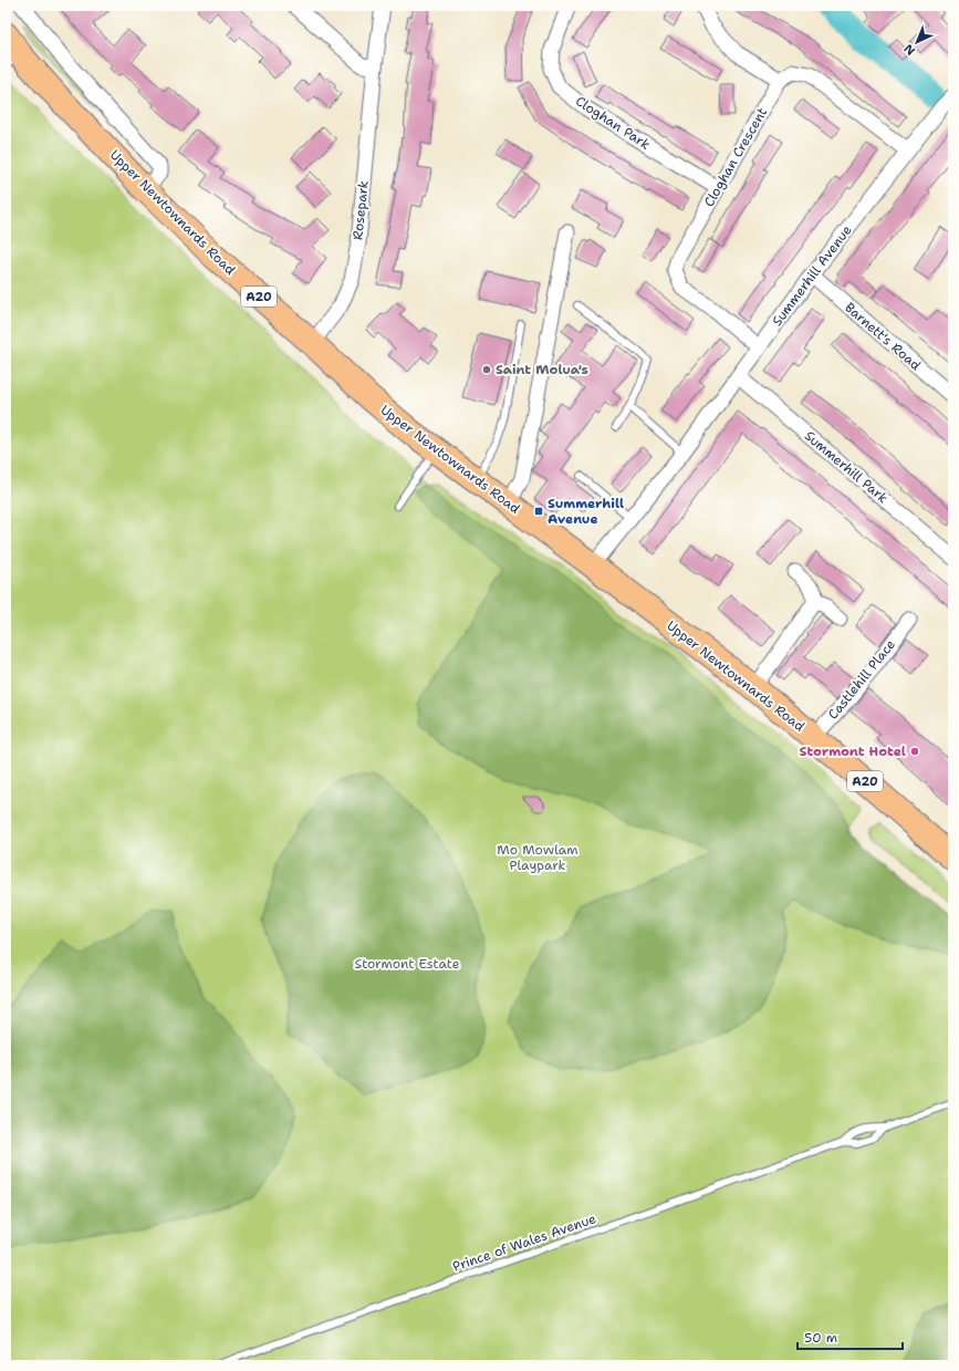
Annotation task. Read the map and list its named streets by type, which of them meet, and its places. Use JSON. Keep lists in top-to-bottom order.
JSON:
{
  "streets": {
    "highway": ["Upper Newtownards Road", "A20"],
    "street": [
      "Cloghan Park",
      "Cloghan Crescent",
      "Rosepark",
      "Summerhill Avenue",
      "Barnett's Road",
      "Summerhill Park",
      "Castlehill Place"
    ],
    "lane": ["Prince of Wales Avenue"]
  },
  "crossings": [
    ["Cloghan Park", "Cloghan Crescent"],
    ["Cloghan Crescent", "Summerhill Avenue"],
    ["Rosepark", "Upper Newtownards Road"],
    ["Upper Newtownards Road", "Summerhill Avenue"],
    ["Upper Newtownards Road", "Castlehill Place"],
    ["Summerhill Avenue", "Barnett's Road"],
    ["Summerhill Avenue", "Summerhill Park"]
  ],
  "parks": ["Mo Mowlam Playpark", "Stormont Estate"],
  "places": {
    "other": ["Saint Molua's", "Stormont Hotel"],
    "transit": ["Summerhill Avenue"]
  },
  "scale_bar": "50 m",
  "north": "bottom left"
}
